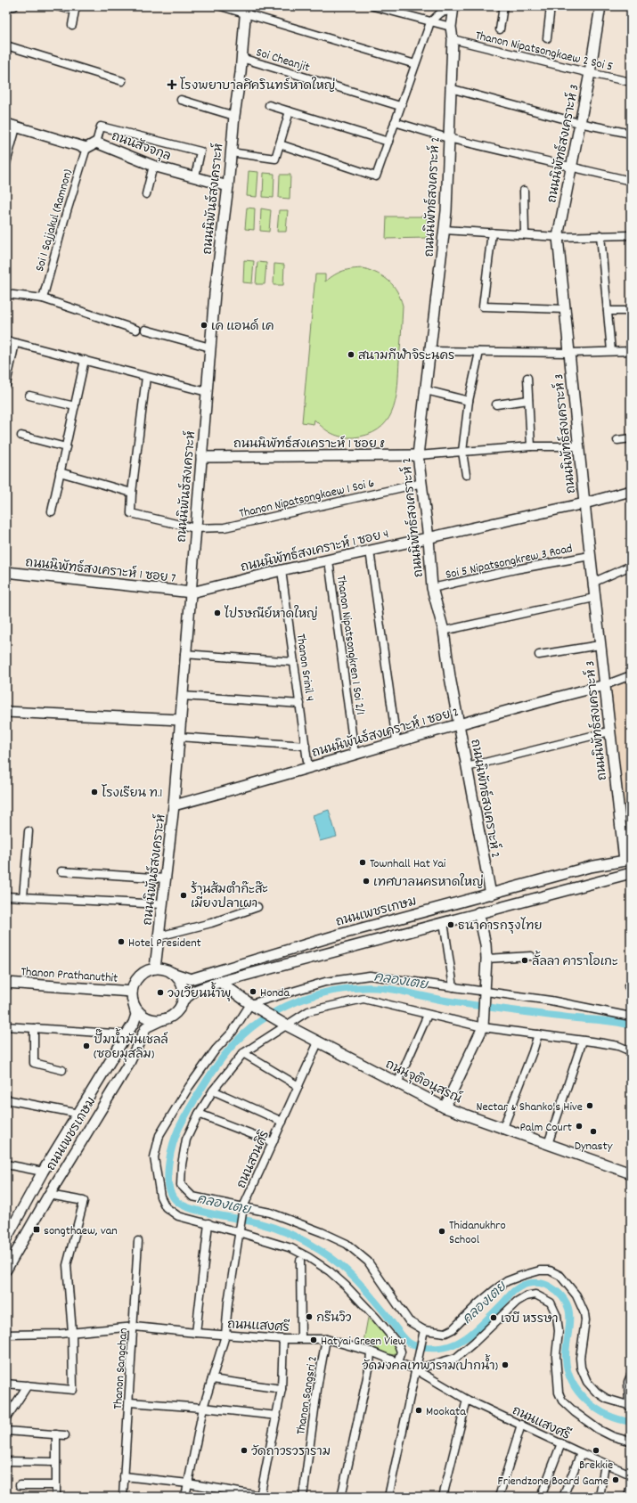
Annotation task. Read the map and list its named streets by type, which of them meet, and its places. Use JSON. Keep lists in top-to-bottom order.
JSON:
{
  "streets": {
    "street": [
      "Thanon Nipatsongkaew 2 Soi 5",
      "Soi Cheanjit",
      "ถนนนิพัทธ์สงเคราะห์ 3",
      "ถนนสัจจกุล",
      "ถนนนิพัทธ์สงเคราะห์ 2",
      "ถนนนิพันธ์สงเคราะห์",
      "Soi 1 Sajjakul (Ramnon)",
      "ถนนนิพัทธ์สงเคราะห์ 1 ซอย 8",
      "Thanon Nipatsongkaew 1 Soi 6",
      "ถนนนิพัทธ์สงเคราะห์ 1 ซอย 4",
      "Soi 5 Nipatsongkrew 3 Road",
      "ถนนนิพัทธ์สงเคราะห์ 1 ซอย 7",
      "Thanon Nipatsongkren 1 Soi 2/1",
      "Thanon Srinil 4",
      "ถนนนิพันธ์สงเคราะห์ 1 ซอย 2",
      "ถนนเพชรเกษม",
      "Thanon Prathanuthit",
      "ถนนจุติอนุสรณ์",
      "ถนนสวนศิริ",
      "ถนนเเสงศรี",
      "Thanon Sangchan",
      "Thanon Sangsri 2"
    ]
  },
  "crossings": [
    ["Thanon Nipatsongkaew 2 Soi 5", "ถนนนิพัทธ์สงเคราะห์ 3"],
    ["Thanon Nipatsongkaew 2 Soi 5", "ถนนนิพัทธ์สงเคราะห์ 2"],
    ["Soi Cheanjit", "ถนนนิพันธ์สงเคราะห์"],
    ["ถนนนิพัทธ์สงเคราะห์ 3", "ถนนนิพัทธ์สงเคราะห์ 1 ซอย 4"],
    ["ถนนนิพัทธ์สงเคราะห์ 3", "Soi 5 Nipatsongkrew 3 Road"],
    ["ถนนนิพัทธ์สงเคราะห์ 3", "ถนนนิพันธ์สงเคราะห์ 1 ซอย 2"],
    ["ถนนนิพัทธ์สงเคราะห์ 3", "ถนนเพชรเกษม"],
    ["ถนนสัจจกุล", "ถนนนิพันธ์สงเคราะห์"],
    ["ถนนสัจจกุล", "Soi 1 Sajjakul (Ramnon)"],
    ["ถนนนิพัทธ์สงเคราะห์ 2", "ถนนนิพัทธ์สงเคราะห์ 1 ซอย 8"],
    ["ถนนนิพัทธ์สงเคราะห์ 2", "Thanon Nipatsongkaew 1 Soi 6"],
    ["ถนนนิพัทธ์สงเคราะห์ 2", "ถนนนิพัทธ์สงเคราะห์ 1 ซอย 4"],
    ["ถนนนิพัทธ์สงเคราะห์ 2", "Soi 5 Nipatsongkrew 3 Road"],
    ["ถนนนิพัทธ์สงเคราะห์ 2", "ถนนนิพันธ์สงเคราะห์ 1 ซอย 2"],
    ["ถนนนิพัทธ์สงเคราะห์ 2", "ถนนเพชรเกษม"],
    ["ถนนนิพันธ์สงเคราะห์", "ถนนนิพัทธ์สงเคราะห์ 1 ซอย 8"],
    ["ถนนนิพันธ์สงเคราะห์", "Thanon Nipatsongkaew 1 Soi 6"],
    ["ถนนนิพันธ์สงเคราะห์", "ถนนนิพัทธ์สงเคราะห์ 1 ซอย 4"],
    ["ถนนนิพันธ์สงเคราะห์", "ถนนนิพัทธ์สงเคราะห์ 1 ซอย 7"],
    ["ถนนนิพันธ์สงเคราะห์", "ถนนนิพันธ์สงเคราะห์ 1 ซอย 2"],
    ["ถนนนิพันธ์สงเคราะห์", "ถนนเพชรเกษม"],
    ["ถนนนิพันธ์สงเคราะห์", "Thanon Prathanuthit"],
    ["ถนนนิพัทธ์สงเคราะห์ 1 ซอย 4", "ถนนนิพัทธ์สงเคราะห์ 1 ซอย 7"],
    ["ถนนนิพัทธ์สงเคราะห์ 1 ซอย 4", "Thanon Nipatsongkren 1 Soi 2/1"],
    ["ถนนนิพัทธ์สงเคราะห์ 1 ซอย 4", "Thanon Srinil 4"],
    ["Thanon Nipatsongkren 1 Soi 2/1", "ถนนนิพันธ์สงเคราะห์ 1 ซอย 2"],
    ["Thanon Srinil 4", "ถนนนิพันธ์สงเคราะห์ 1 ซอย 2"],
    ["ถนนเพชรเกษม", "Thanon Prathanuthit"],
    ["ถนนจุติอนุสรณ์", "ถนนสวนศิริ"],
    ["ถนนสวนศิริ", "ถนนเเสงศรี"],
    ["ถนนเเสงศรี", "Thanon Sangchan"],
    ["ถนนเเสงศรี", "Thanon Sangsri 2"]
  ],
  "water": ["คลองเตย"],
  "places": {
    "health": ["โรงพยาบาลศิครินทร์หาดใหญ่"],
    "other": [
      "เค แอนด์ เค",
      "สนามกีฬาจิระนคร",
      "ไปรษณีย์หาดใหญ่",
      "โรงเรียน ท.1",
      "Townhall Hat Yai",
      "เทศบาลนครหาดใหญ่",
      "ร้านส้มตำก๊ะส๊ะ เมี่ยงปลาเผา",
      "ธนาคารกรุงไทย",
      "Hotel President",
      "ลั้ลลา คาราโอเกะ",
      "Honda",
      "วงเวียนน้ำพุ",
      "ปั๊มน้ำมันเชลล์ (ซอยมุสลิม)",
      "Nectar & Shanko's Hive",
      "Palm Court",
      "Dynasty",
      "Thidanukhro School",
      "กรีนวิว",
      "เจบี หรรษา",
      "Hatyai Green View",
      "วัดมงคลเทพาราม(ปากน้ำ)",
      "Mookata",
      "วัดถาวรวราราม",
      "Brekkie",
      "Friendzone Board Game"
    ],
    "transit": ["songthaew, van"]
  }
}
